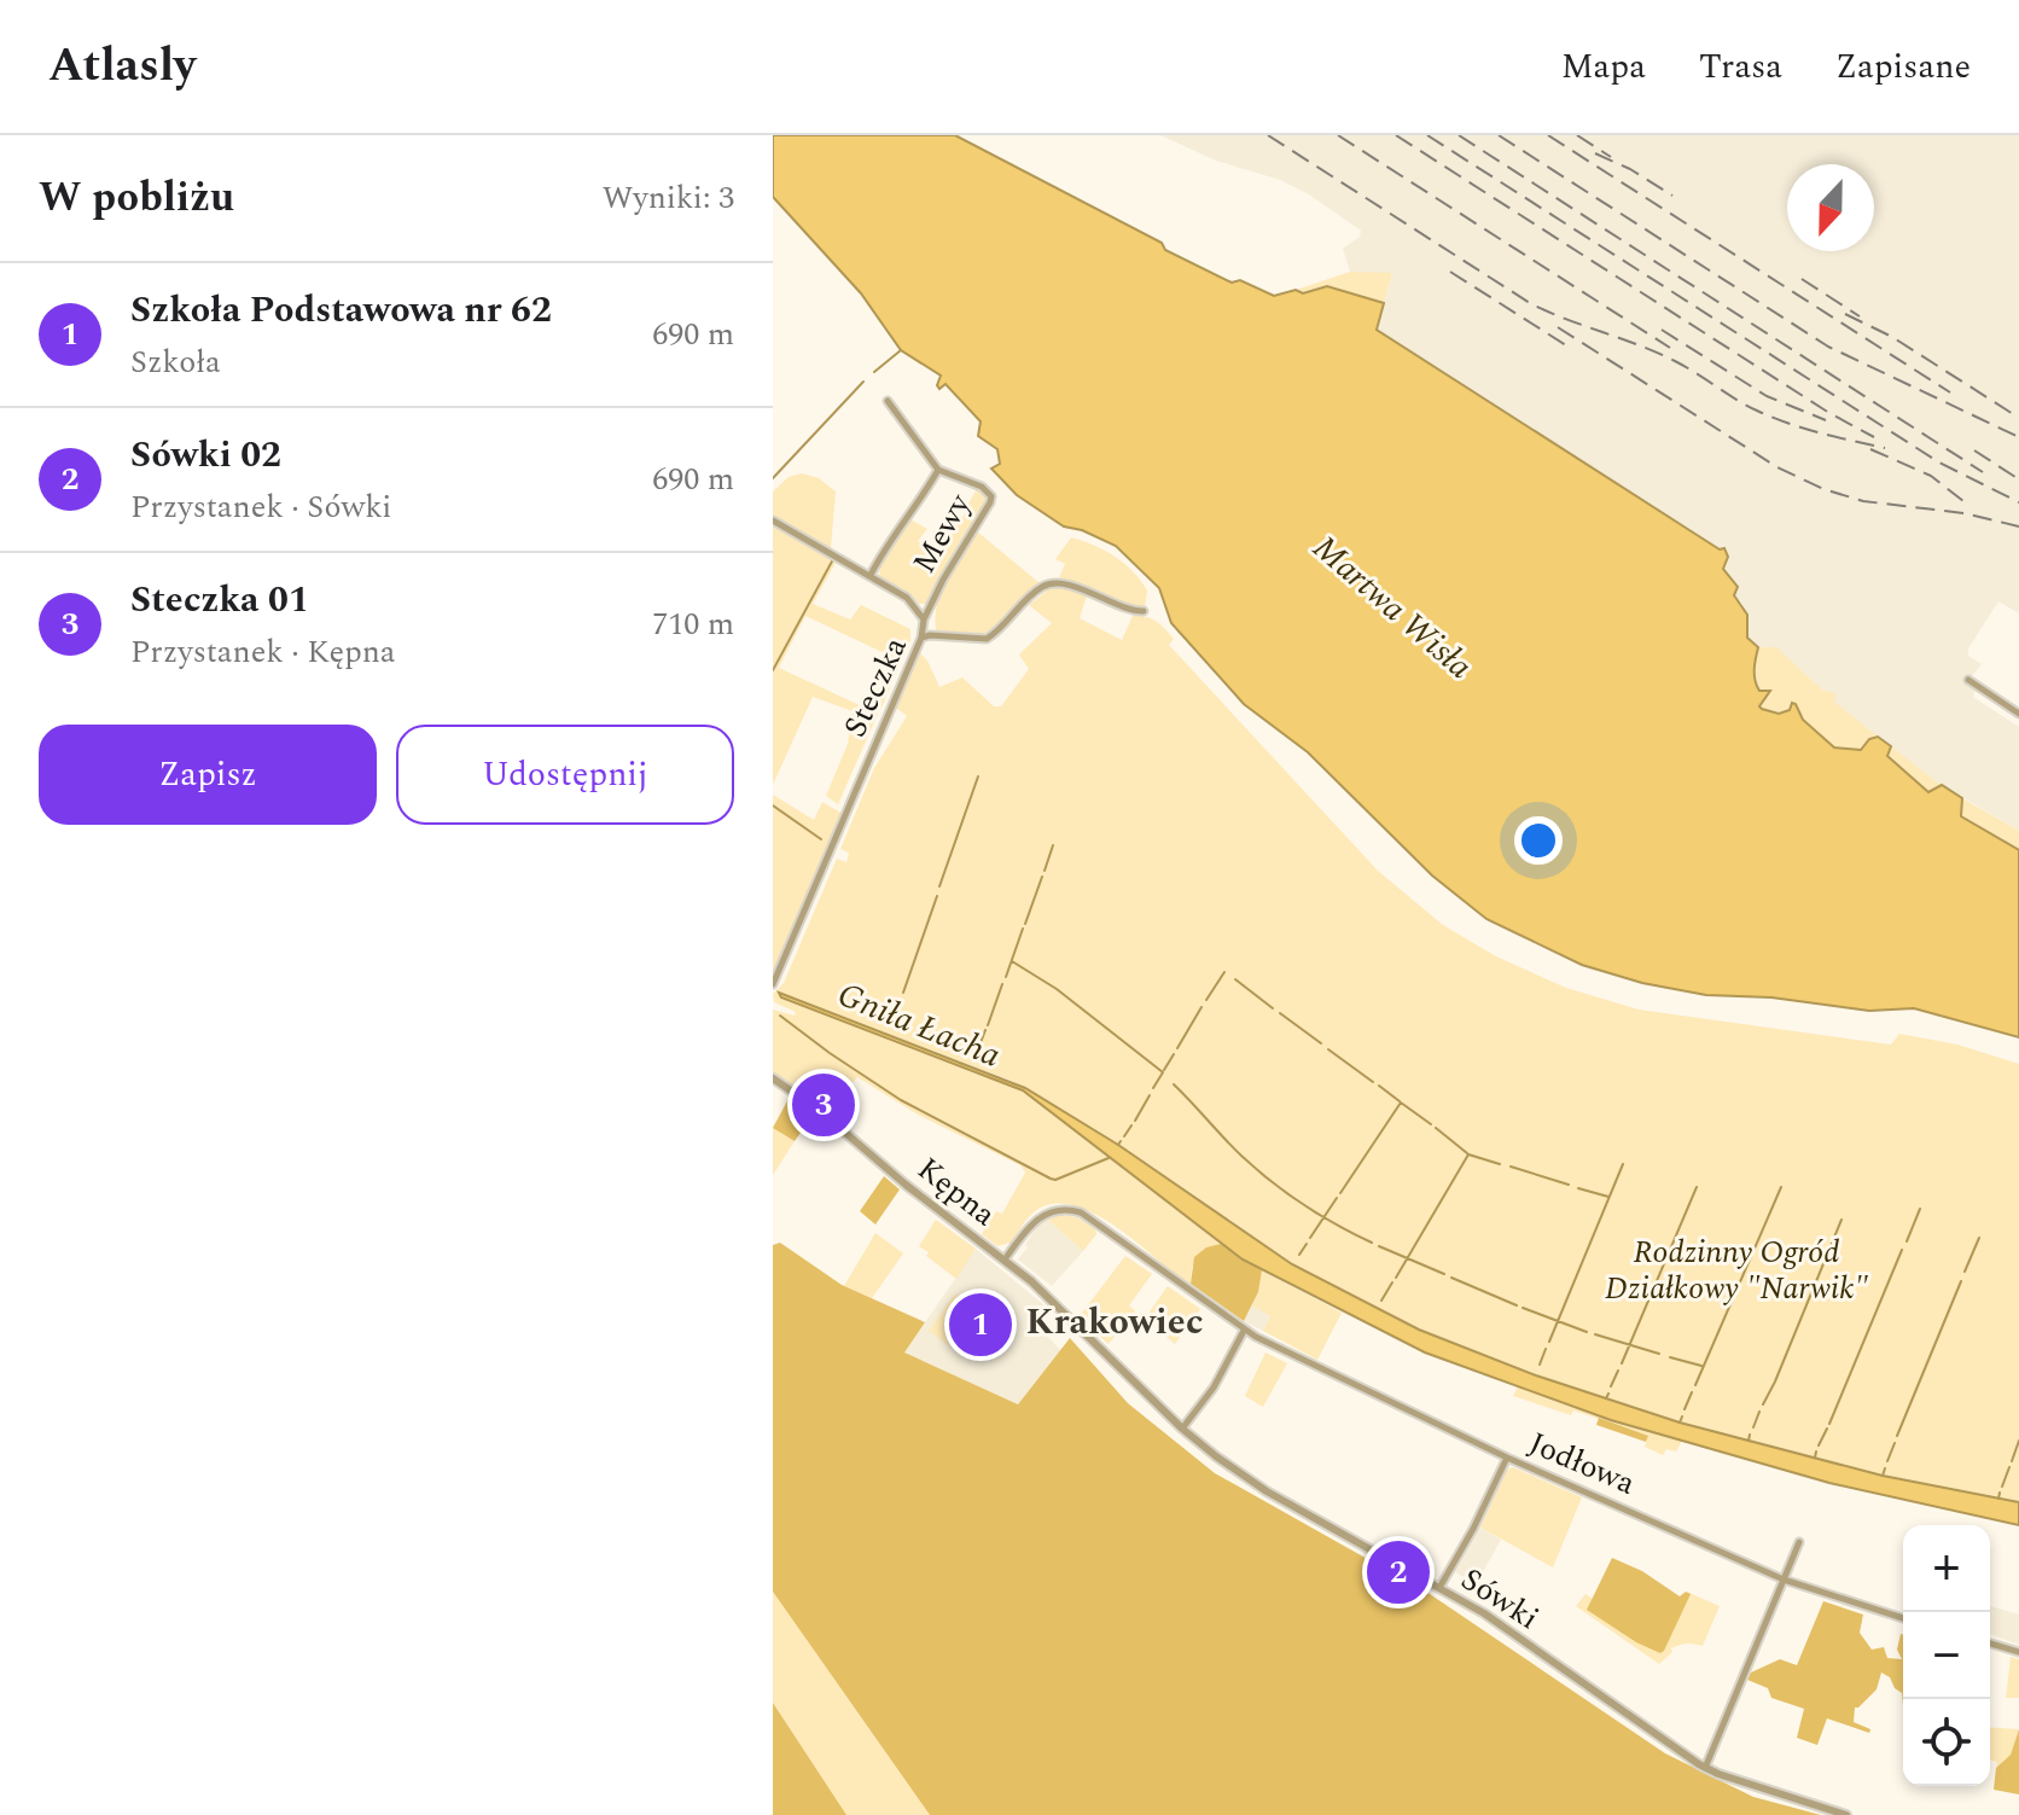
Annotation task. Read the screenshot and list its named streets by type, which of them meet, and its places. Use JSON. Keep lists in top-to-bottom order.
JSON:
{
  "streets": {
    "street": [
      "Mewy",
      "Steczka",
      "Kępna",
      "Jodłowa",
      "Sówki"
    ]
  },
  "crossings": [
    ["Kępna", "Jodłowa"],
    ["Kępna", "Sówki"]
  ],
  "districts": ["Krakowiec"],
  "water": ["Martwa Wisła", "Gniła Łacha"],
  "parks": ["Rodzinny Ogród Działkowy \"Narwik\""],
  "north": "bottom",
  "page": {
    "header": "Atlasly",
    "nav": ["Mapa", "Trasa", "Zapisane"],
    "heading": ["W pobliżu", "Wyniki: 3"],
    "list": [
      {
        "mark": "1",
        "name": "Szkoła Podstawowa nr 62",
        "note": "Szkoła",
        "value": "690 m"
      },
      {
        "mark": "2",
        "name": "Sówki 02",
        "note": "Przystanek · Sówki",
        "value": "690 m"
      },
      {
        "mark": "3",
        "name": "Steczka 01",
        "note": "Przystanek · Kępna",
        "value": "710 m"
      }
    ],
    "buttons": ["Zapisz", "Udostępnij"],
    "pins": ["3", "1", "2"],
    "map_buttons": ["+", "−"]
  }
}
